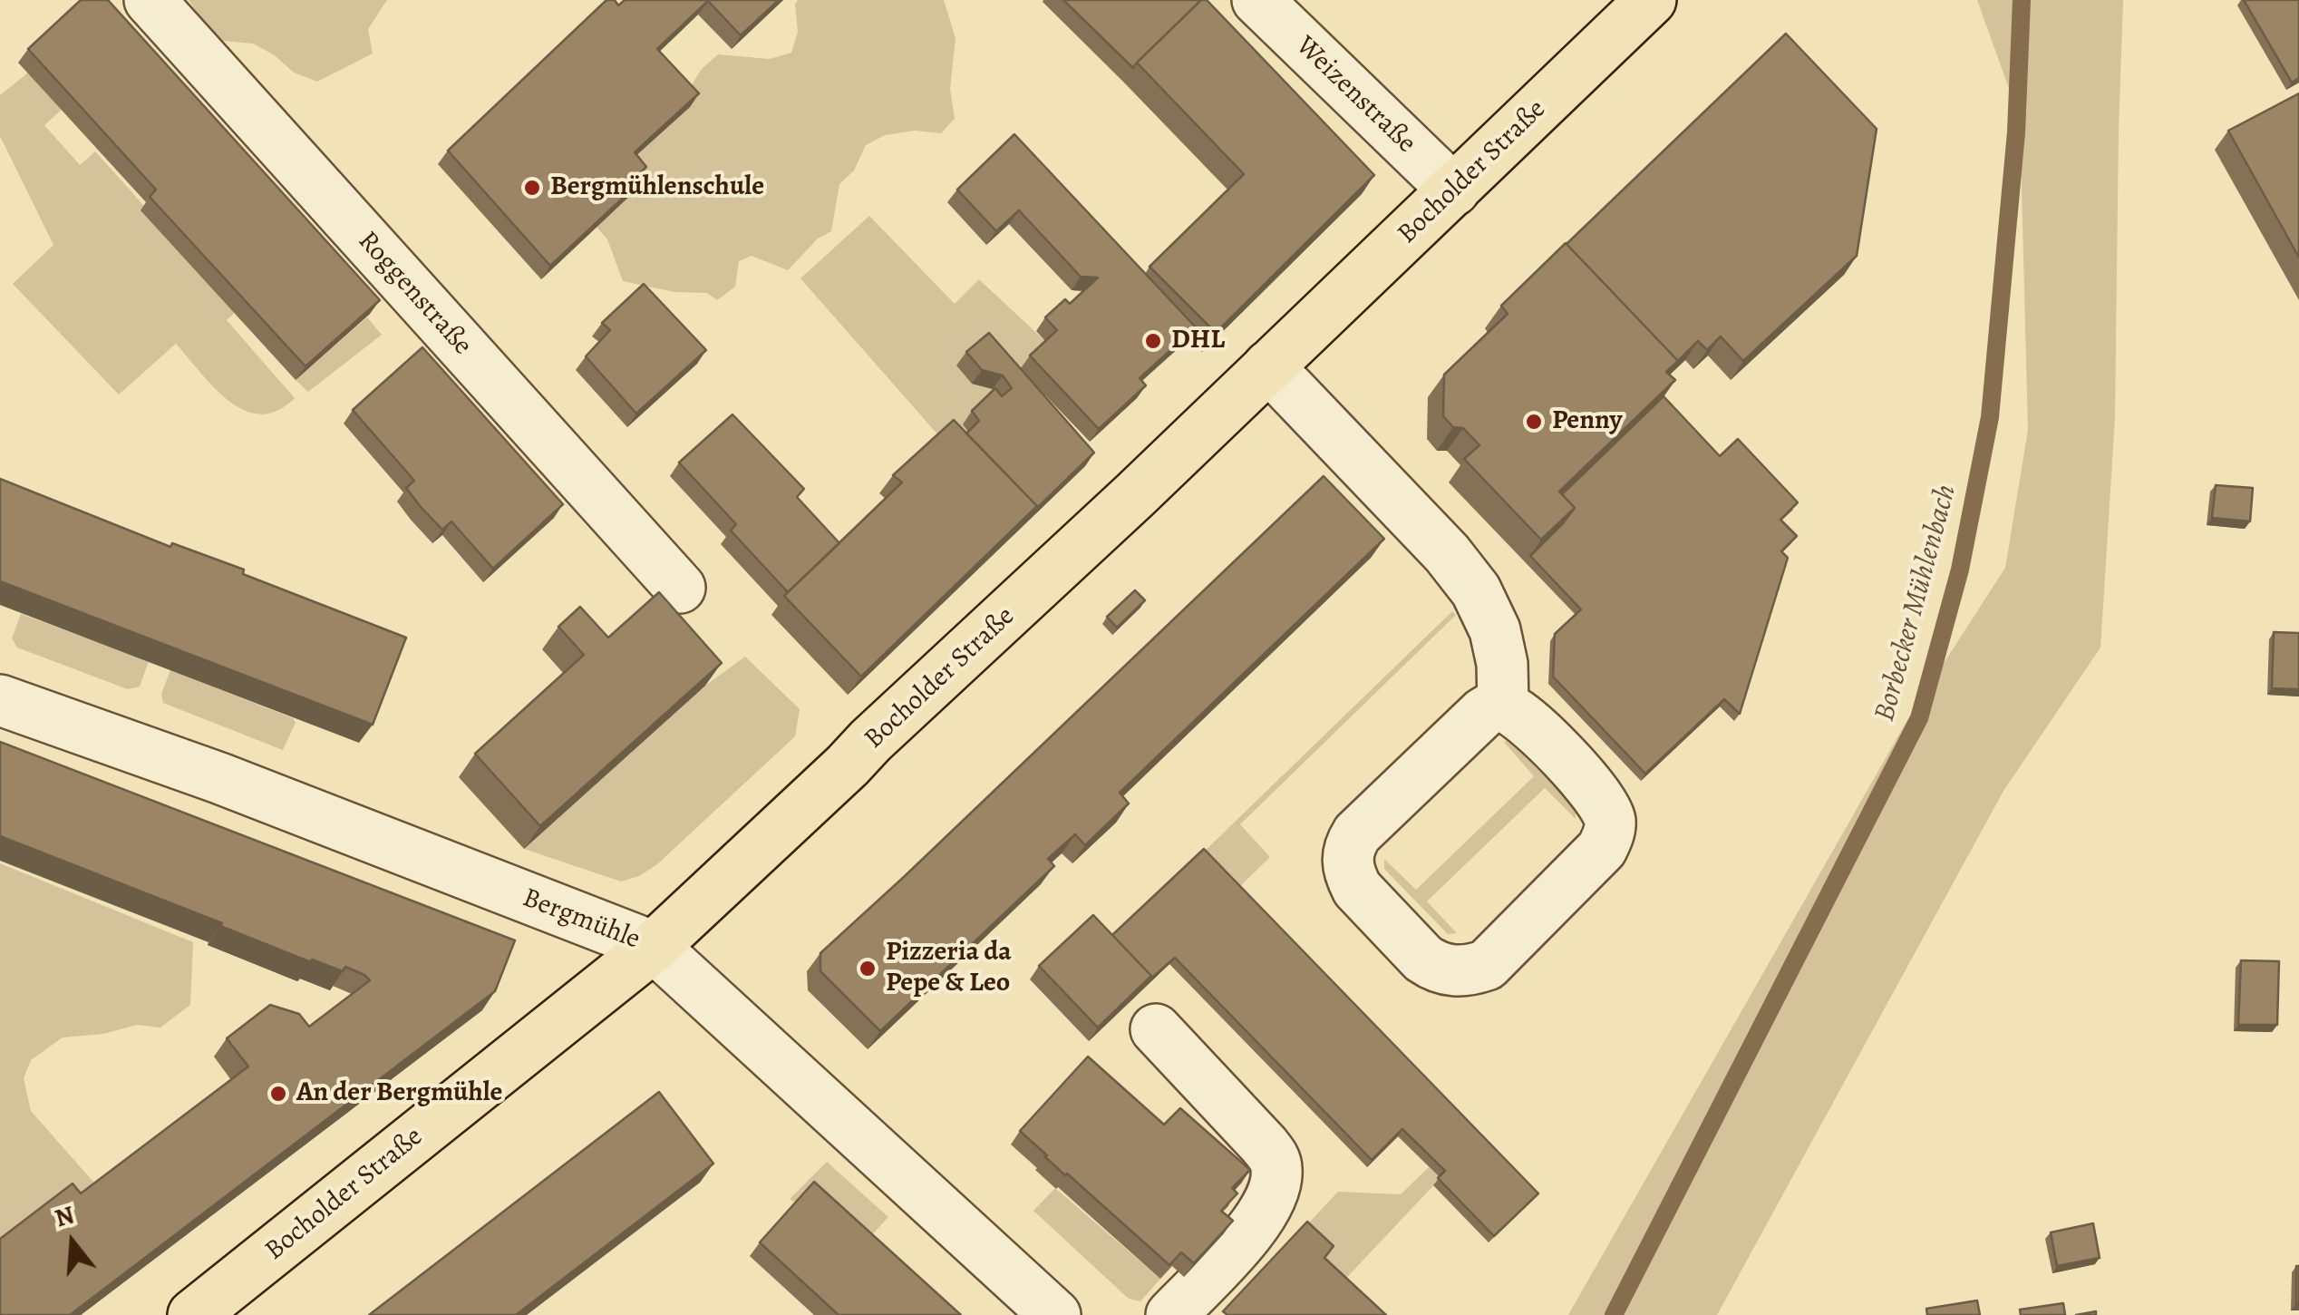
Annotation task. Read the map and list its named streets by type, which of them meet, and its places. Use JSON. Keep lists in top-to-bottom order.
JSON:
{
  "streets": {
    "main road": ["Bocholder Straße"],
    "street": ["Weizenstraße", "Roggenstraße", "Bergmühle"]
  },
  "crossings": [
    ["Weizenstraße", "Bocholder Straße"],
    ["Bocholder Straße", "Bergmühle"]
  ],
  "water": ["Borbecker Mühlenbach"],
  "places": [
    "Bergmühlenschule",
    "DHL",
    "Penny",
    "Pizzeria da Pepe & Leo",
    "An der Bergmühle"
  ],
  "north": "top"
}
